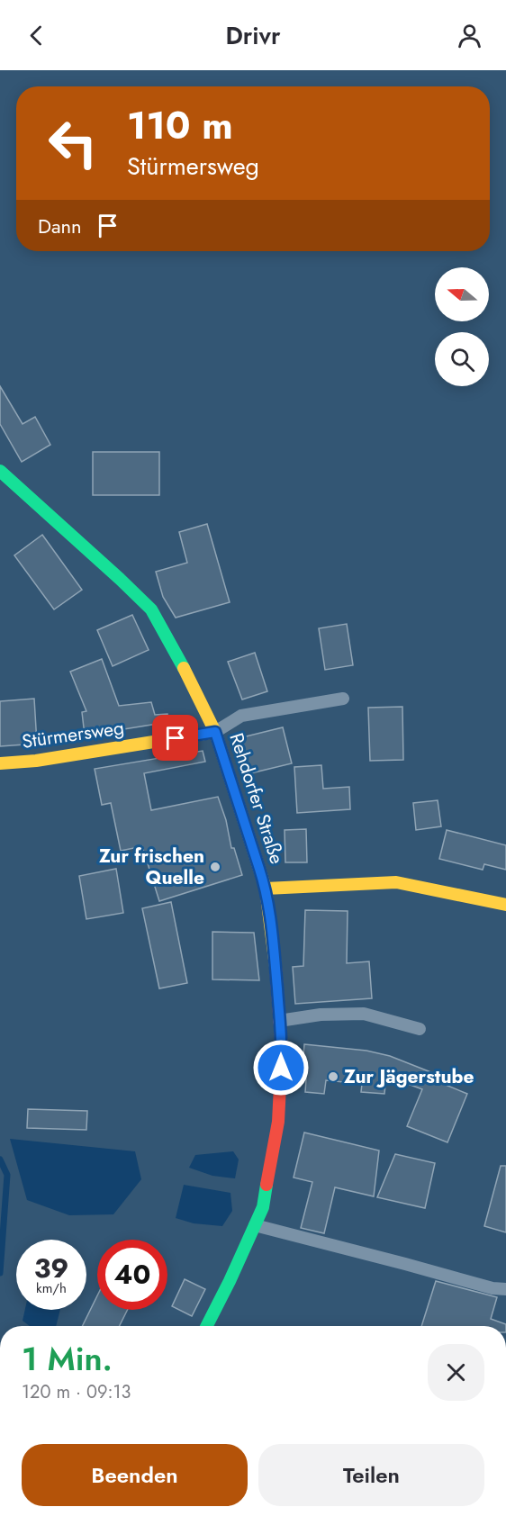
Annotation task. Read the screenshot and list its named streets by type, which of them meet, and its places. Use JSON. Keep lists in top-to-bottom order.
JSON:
{
  "streets": {
    "street": ["Stürmersweg", "Rehdorfer Straße"]
  },
  "crossings": [
    ["Stürmersweg", "Rehdorfer Straße"]
  ],
  "places": ["Zur frischen Quelle", "Zur Jägerstube"],
  "north": "left",
  "page": {
    "header": "Drivr",
    "turn": ["110 m", "Stürmersweg"],
    "then": "Dann",
    "speed": "39 km/h",
    "limit": "40",
    "heading": ["1 Min.", "120 m · 09:13"],
    "buttons": ["Beenden", "Teilen"]
  }
}
